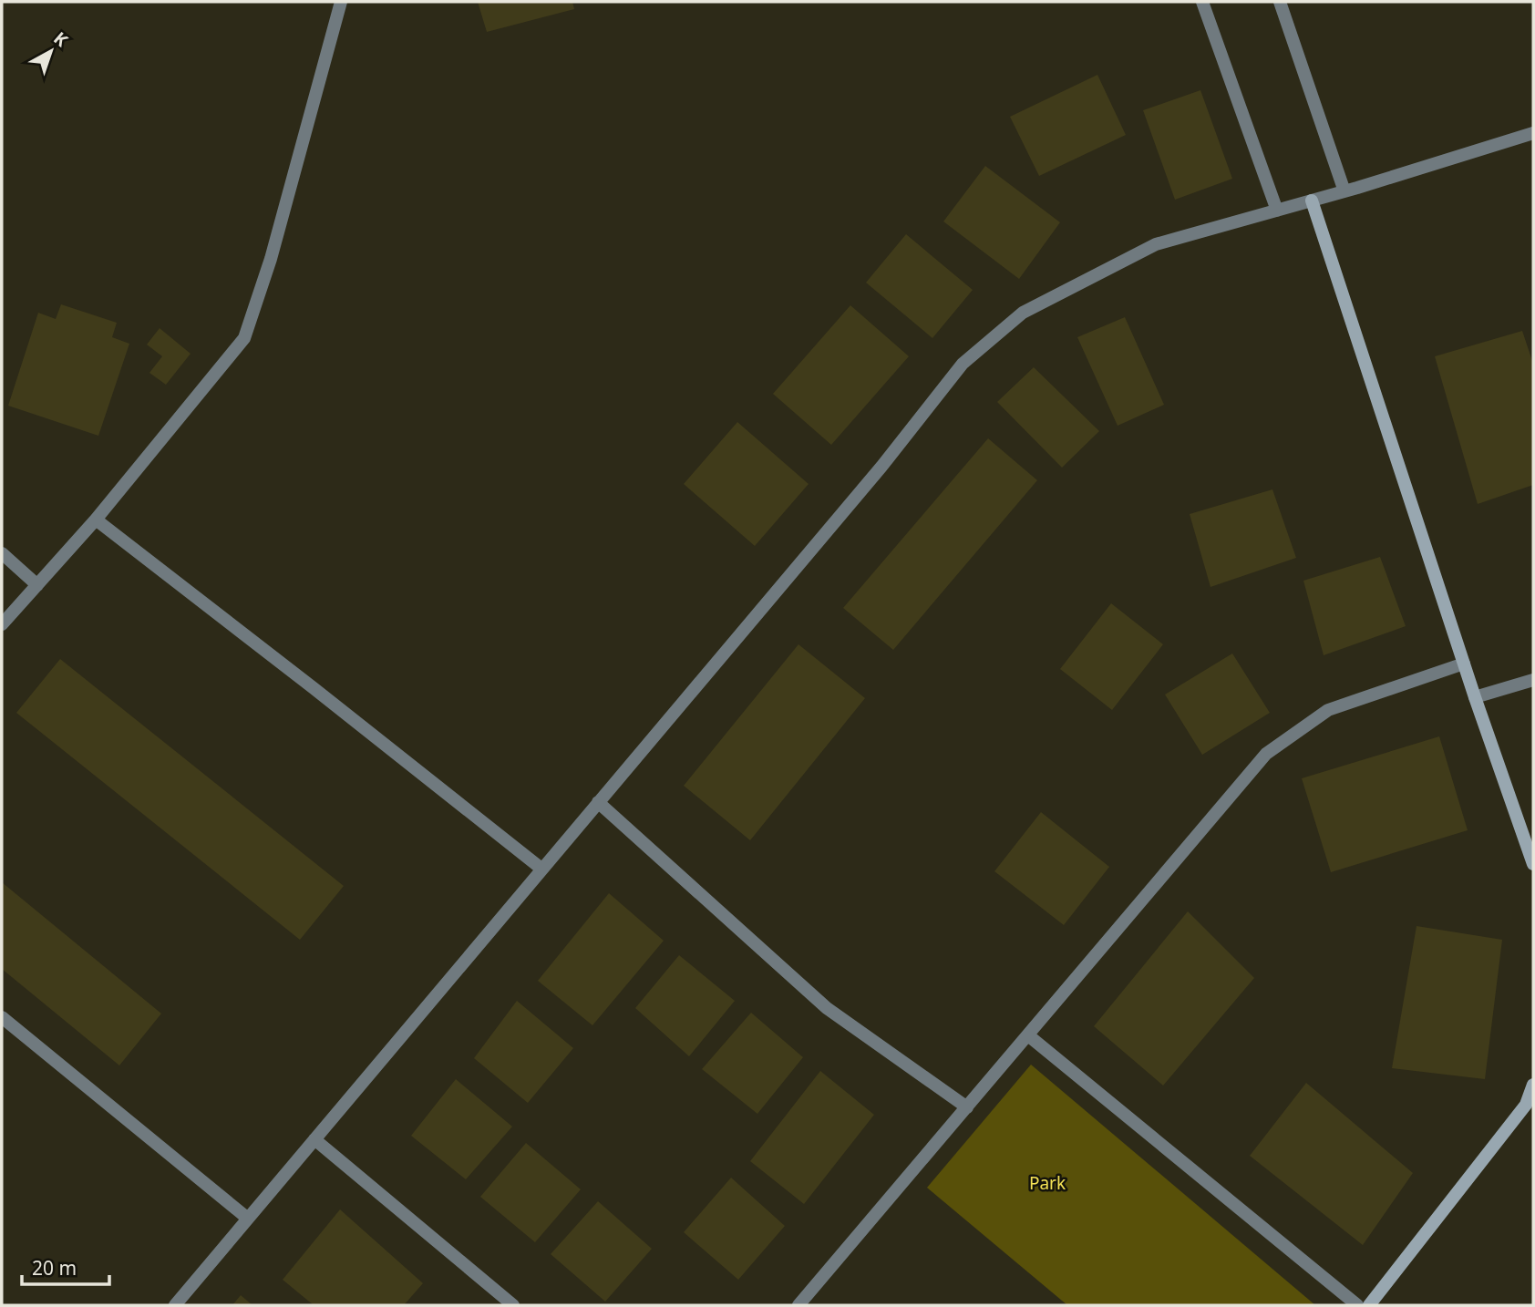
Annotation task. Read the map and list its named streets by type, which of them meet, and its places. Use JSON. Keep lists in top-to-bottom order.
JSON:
{
  "parks": ["Park"],
  "scale_bar": "20 m",
  "north": "top right"
}
